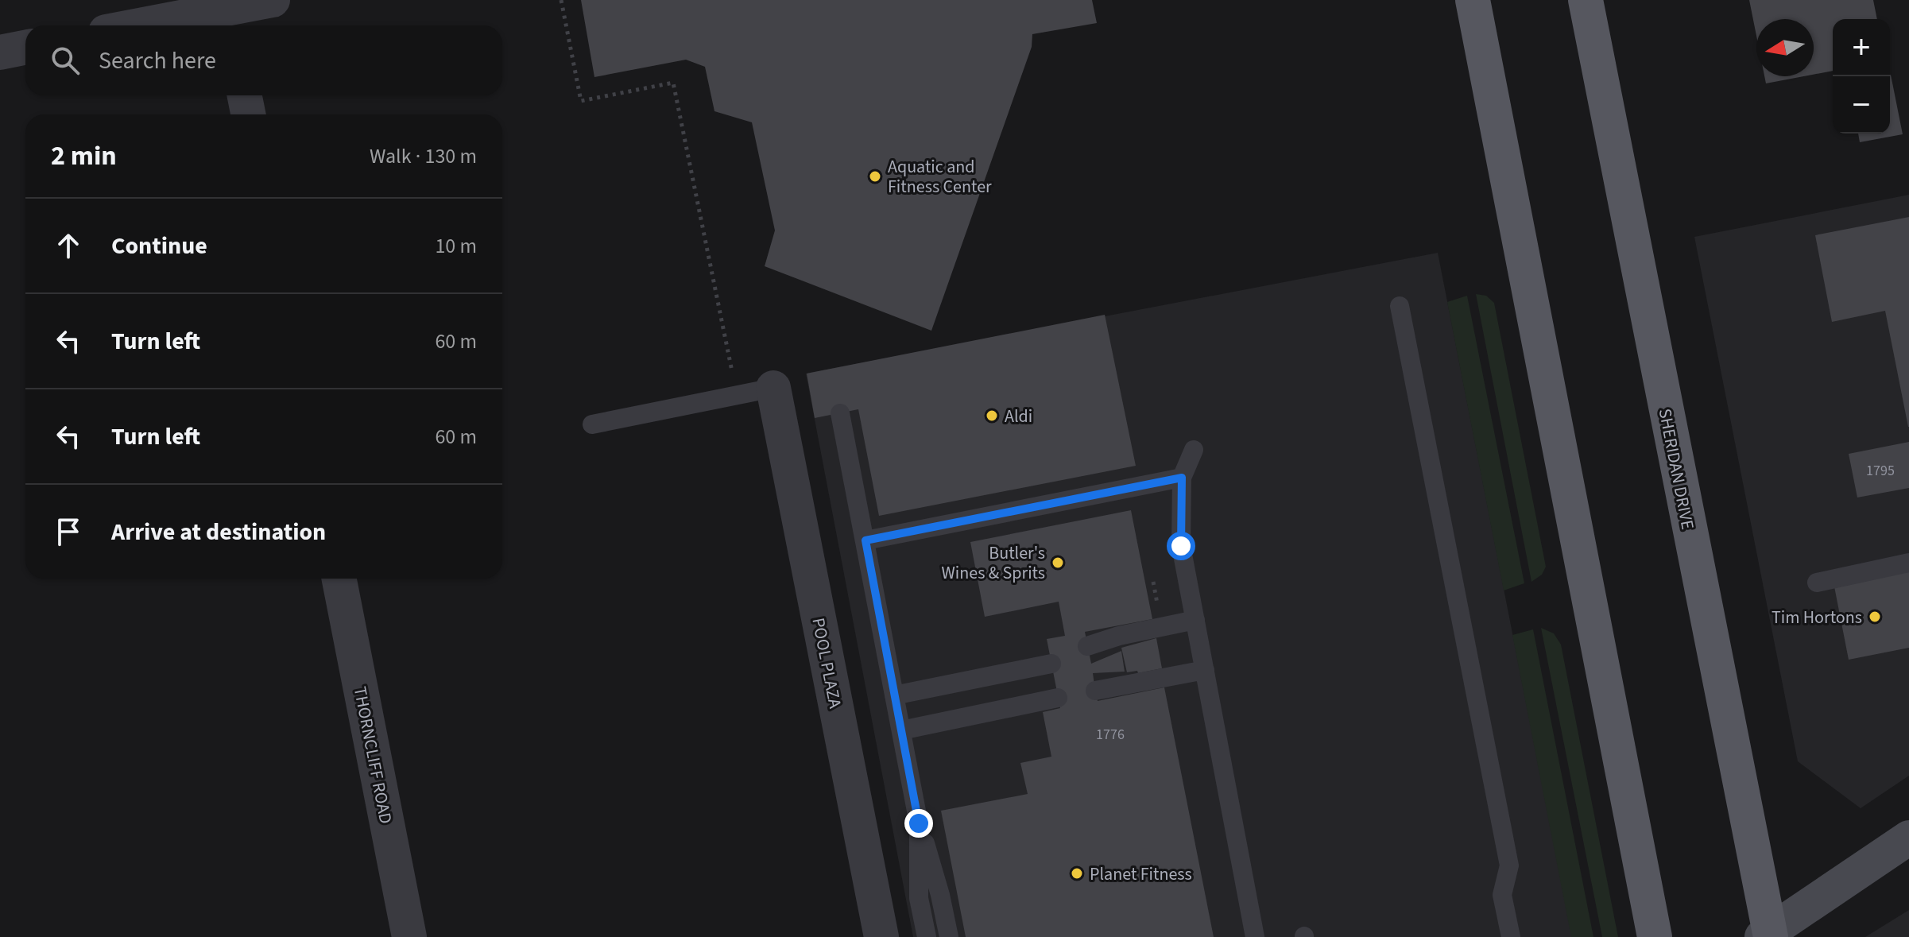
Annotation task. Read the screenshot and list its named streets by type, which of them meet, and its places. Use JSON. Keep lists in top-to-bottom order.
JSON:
{
  "streets": {
    "main road": ["SHERIDAN DRIVE"],
    "street": ["POOL PLAZA", "THORNCLIFF ROAD"]
  },
  "places": [
    "Aquatic and Fitness Center",
    "Aldi",
    "Butler's Wines & Sprits",
    "Tim Hortons",
    "Planet Fitness"
  ],
  "house_numbers": ["1795", "1776"],
  "north": "left",
  "page": {
    "map_buttons": ["+", "−"],
    "search": "Search here",
    "heading": ["2 min", "Walk · 130 m"],
    "list": [
      ["Continue", "10 m"],
      ["Turn left", "60 m"],
      ["Turn left", "60 m"],
      "Arrive at destination"
    ]
  }
}
